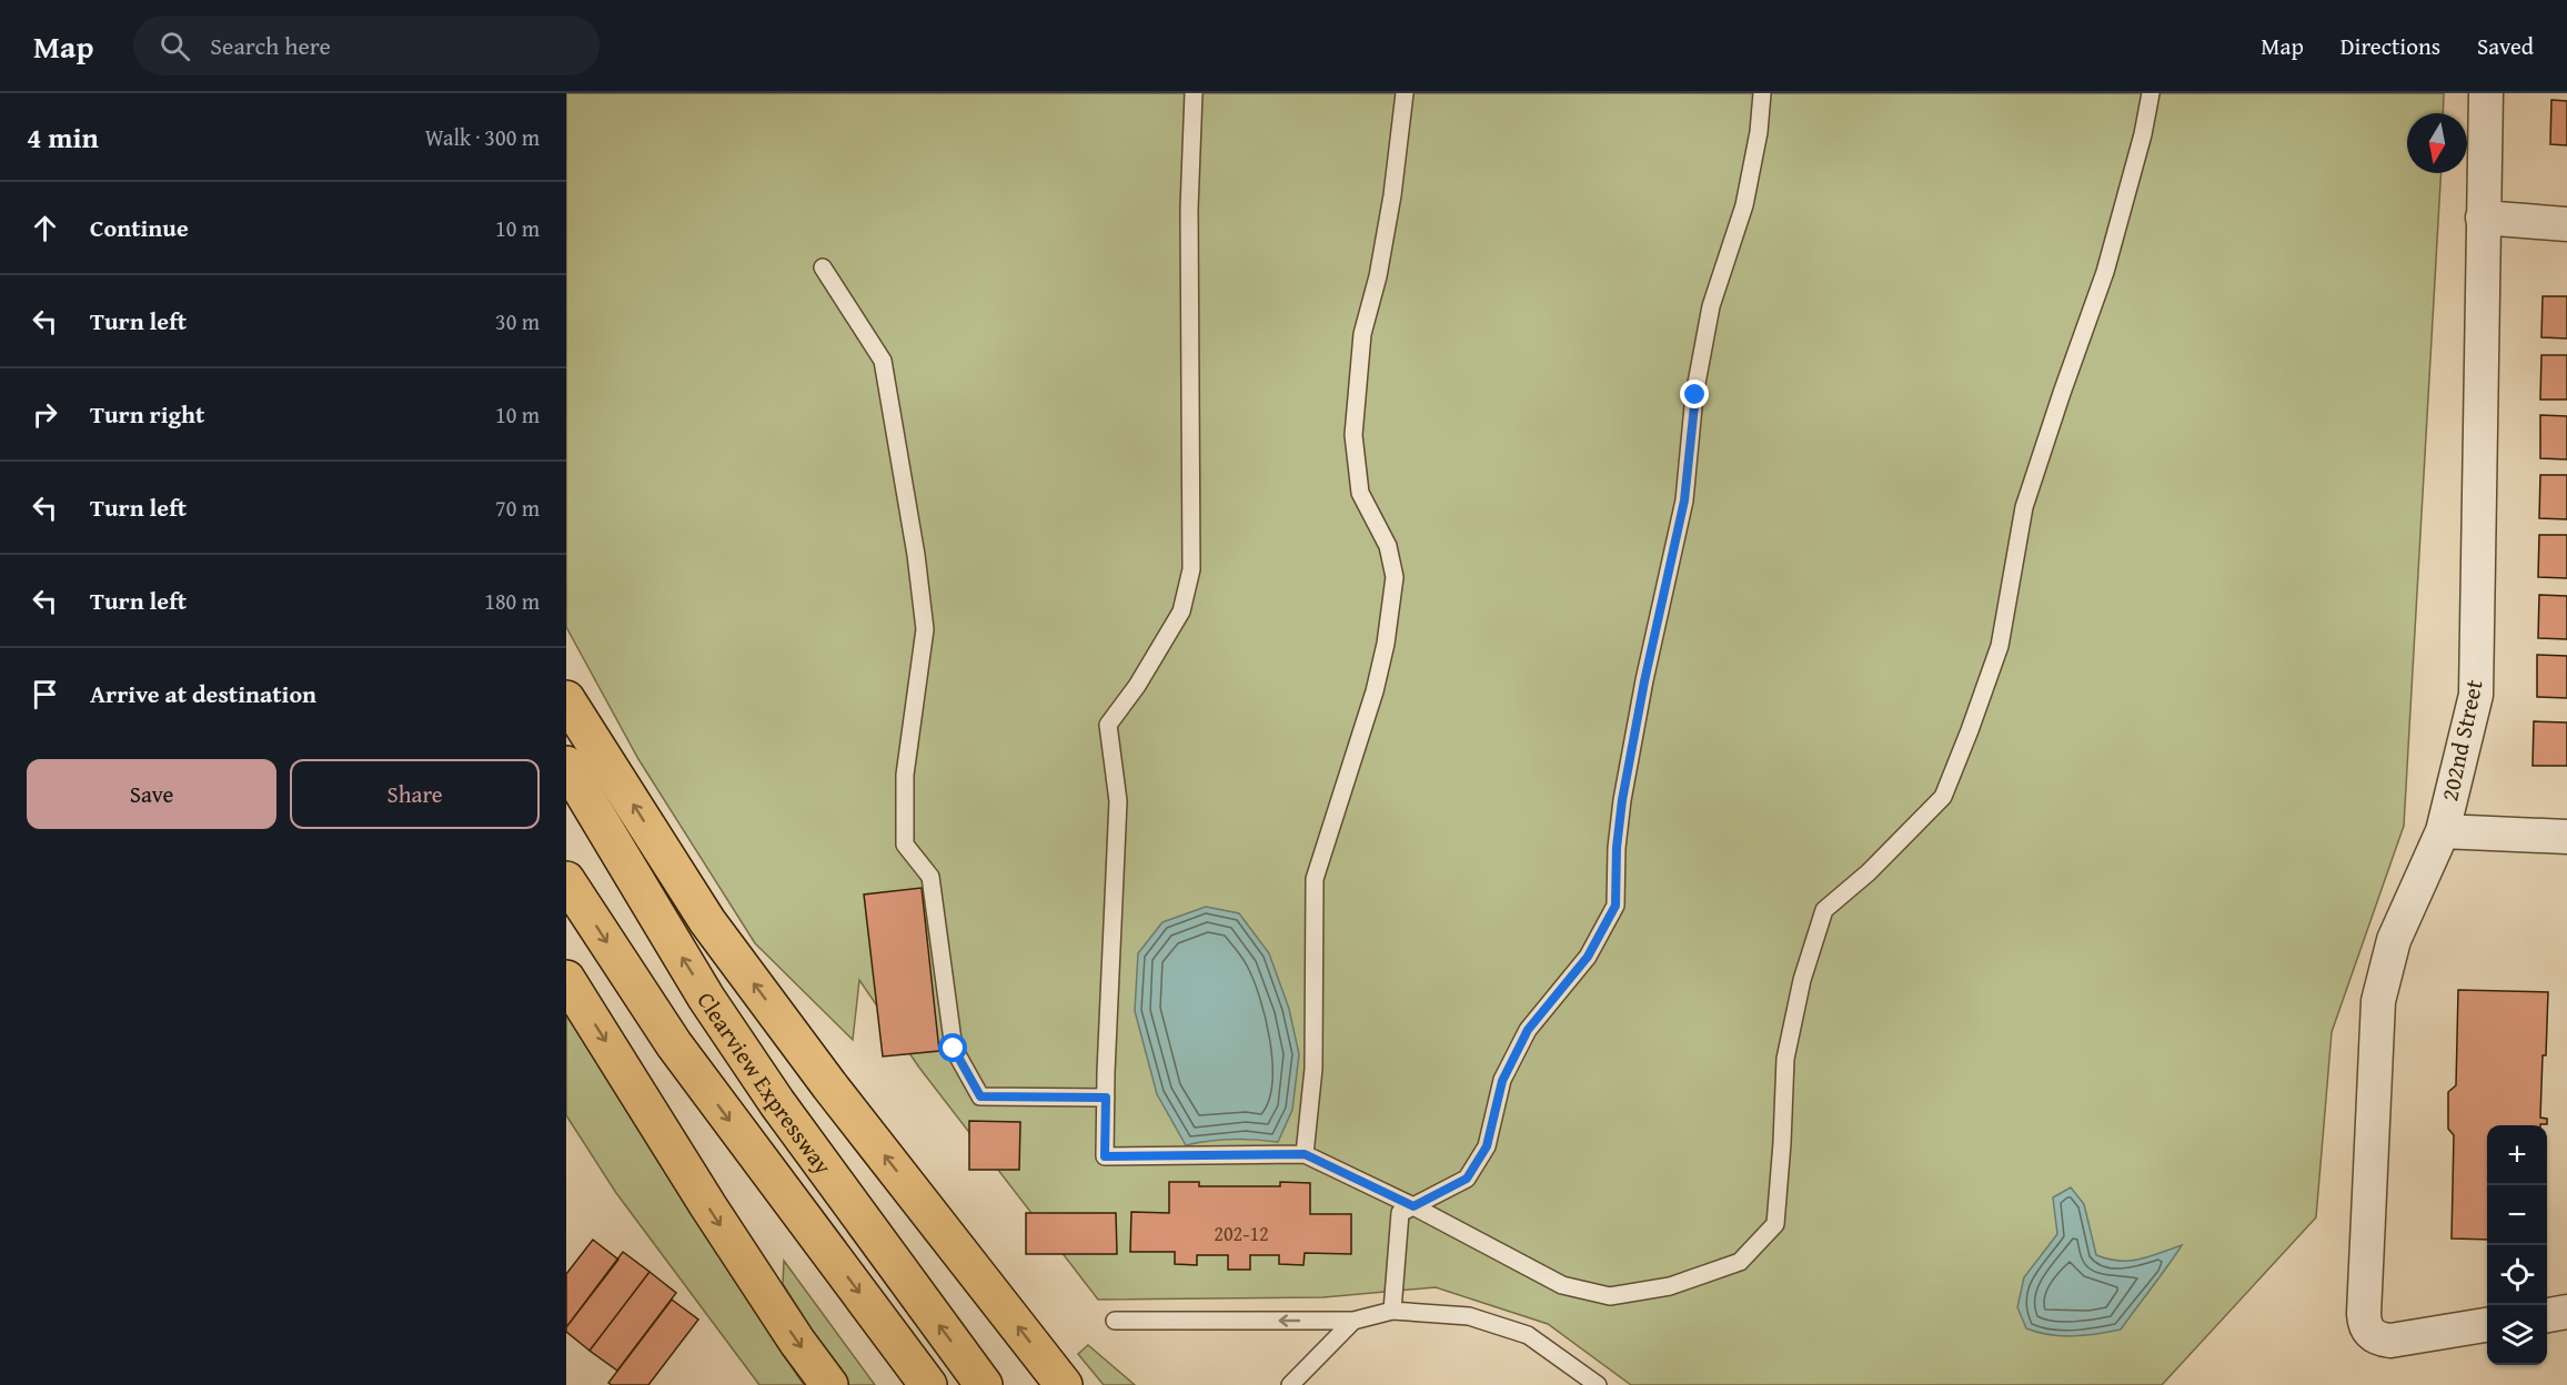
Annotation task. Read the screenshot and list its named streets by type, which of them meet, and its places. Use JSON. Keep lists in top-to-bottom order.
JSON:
{
  "streets": {
    "highway": ["Clearview Expressway"],
    "street": ["202nd Street"]
  },
  "house_numbers": ["202-12"],
  "north": "bottom",
  "page": {
    "header": "Map",
    "search": "Search here",
    "nav": ["Map", "Directions", "Saved"],
    "heading": ["4 min", "Walk · 300 m"],
    "list": [
      ["Continue", "10 m"],
      ["Turn left", "30 m"],
      ["Turn right", "10 m"],
      ["Turn left", "70 m"],
      ["Turn left", "180 m"],
      "Arrive at destination"
    ],
    "buttons": ["Save", "Share"],
    "map_buttons": ["+", "−"]
  }
}
